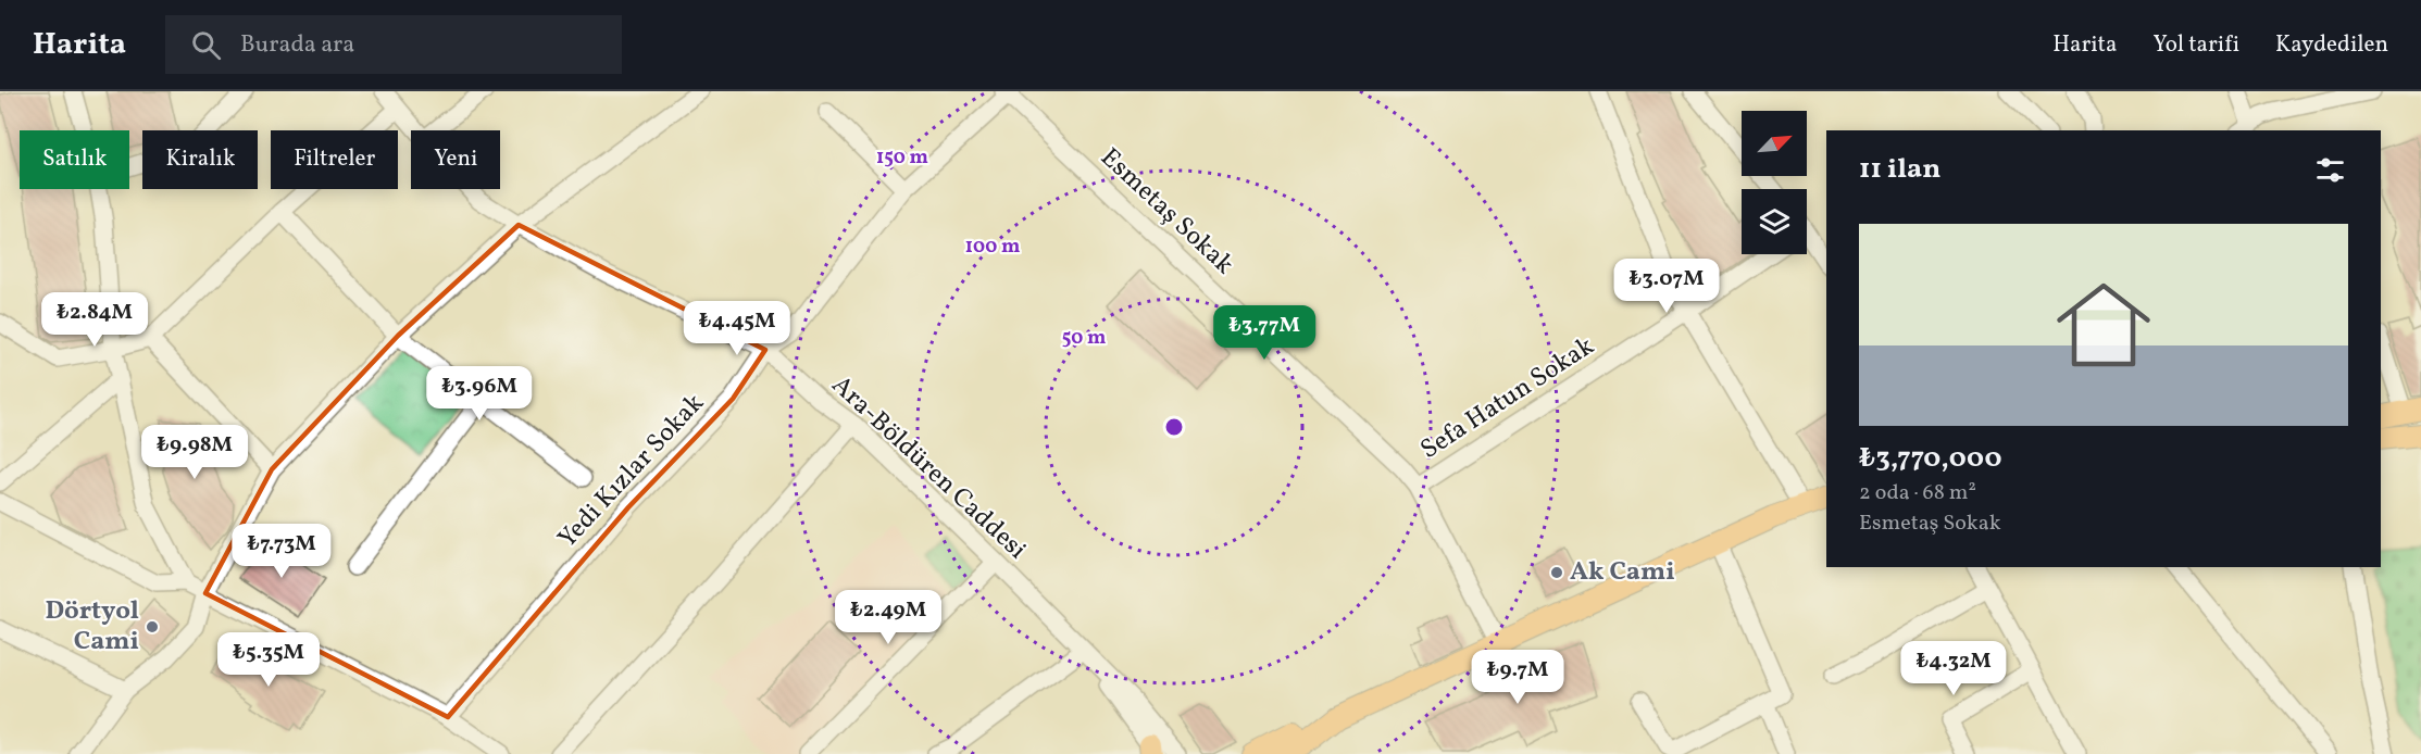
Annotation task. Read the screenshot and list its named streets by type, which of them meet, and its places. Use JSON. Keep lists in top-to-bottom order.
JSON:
{
  "streets": {
    "street": [
      "Esmetaş Sokak",
      "Sefa Hatun Sokak",
      "Ara-Böldüren Caddesi",
      "Yedi Kızlar Sokak"
    ]
  },
  "crossings": [
    ["Esmetaş Sokak", "Sefa Hatun Sokak"],
    ["Esmetaş Sokak", "Yedi Kızlar Sokak"],
    ["Ara-Böldüren Caddesi", "Yedi Kızlar Sokak"]
  ],
  "places": ["Ak Cami", "Dörtyol Cami"],
  "north": "top right",
  "page": {
    "header": "Harita",
    "search": "Burada ara",
    "nav": ["Harita", "Yol tarifi", "Kaydedilen"],
    "chip": [
      "Satılık",
      "Kiralık",
      "Filtreler",
      "Yeni"
    ],
    "heading": "11 ilan",
    "list": [
      {
        "name": "₺3,770,000",
        "note": "2 oda · 68 m² · Esmetaş Sokak"
      }
    ],
    "price": [
      "₺3.07M",
      "₺2.84M",
      "₺4.45M",
      "₺3.77M",
      "₺3.96M",
      "₺9.98M",
      "₺7.73M",
      "₺2.49M",
      "₺5.35M",
      "₺4.32M",
      "₺9.7M"
    ]
  },
  "rings": ["150 m", "100 m", "50 m"]
}
